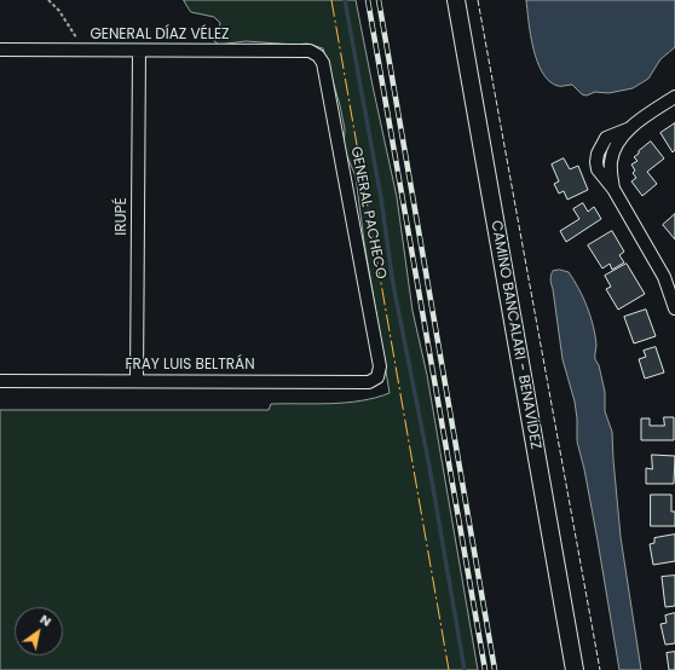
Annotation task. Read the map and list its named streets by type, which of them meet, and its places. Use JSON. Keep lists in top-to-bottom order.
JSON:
{
  "streets": {
    "main road": ["CAMINO BANCALARI - BENAVÍDEZ"],
    "street": [
      "GENERAL DÍAZ VÉLEZ",
      "GENERAL PACHECO",
      "IRUPÉ",
      "FRAY LUIS BELTRÁN"
    ]
  },
  "crossings": [
    ["GENERAL DÍAZ VÉLEZ", "GENERAL PACHECO"],
    ["GENERAL DÍAZ VÉLEZ", "IRUPÉ"],
    ["GENERAL PACHECO", "FRAY LUIS BELTRÁN"],
    ["IRUPÉ", "FRAY LUIS BELTRÁN"]
  ],
  "north": "top right"
}
